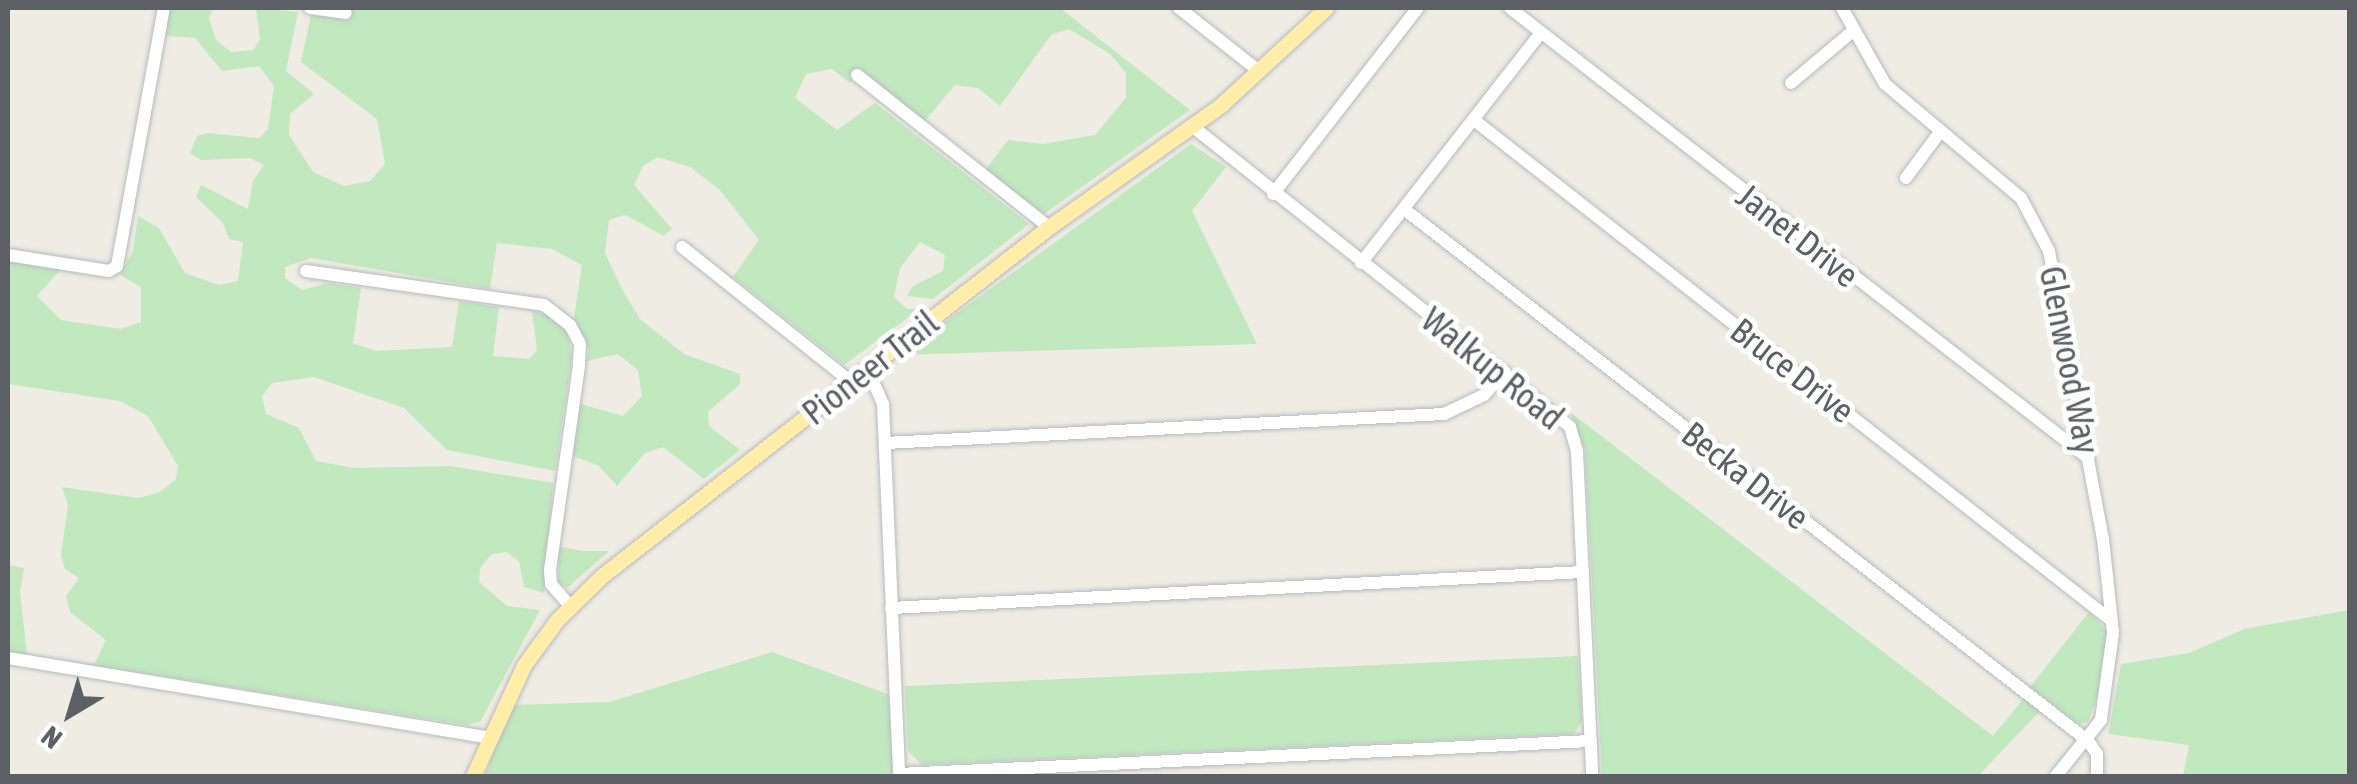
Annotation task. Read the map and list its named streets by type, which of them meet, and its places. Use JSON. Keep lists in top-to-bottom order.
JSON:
{
  "streets": {
    "main road": ["Pioneer Trail"],
    "street": [
      "Janet Drive",
      "Glenwood Way",
      "Walkup Road",
      "Bruce Drive",
      "Becka Drive"
    ]
  },
  "crossings": [
    ["Janet Drive", "Glenwood Way"],
    ["Glenwood Way", "Bruce Drive"],
    ["Glenwood Way", "Becka Drive"],
    ["Pioneer Trail", "Walkup Road"]
  ],
  "north": "bottom left"
}
